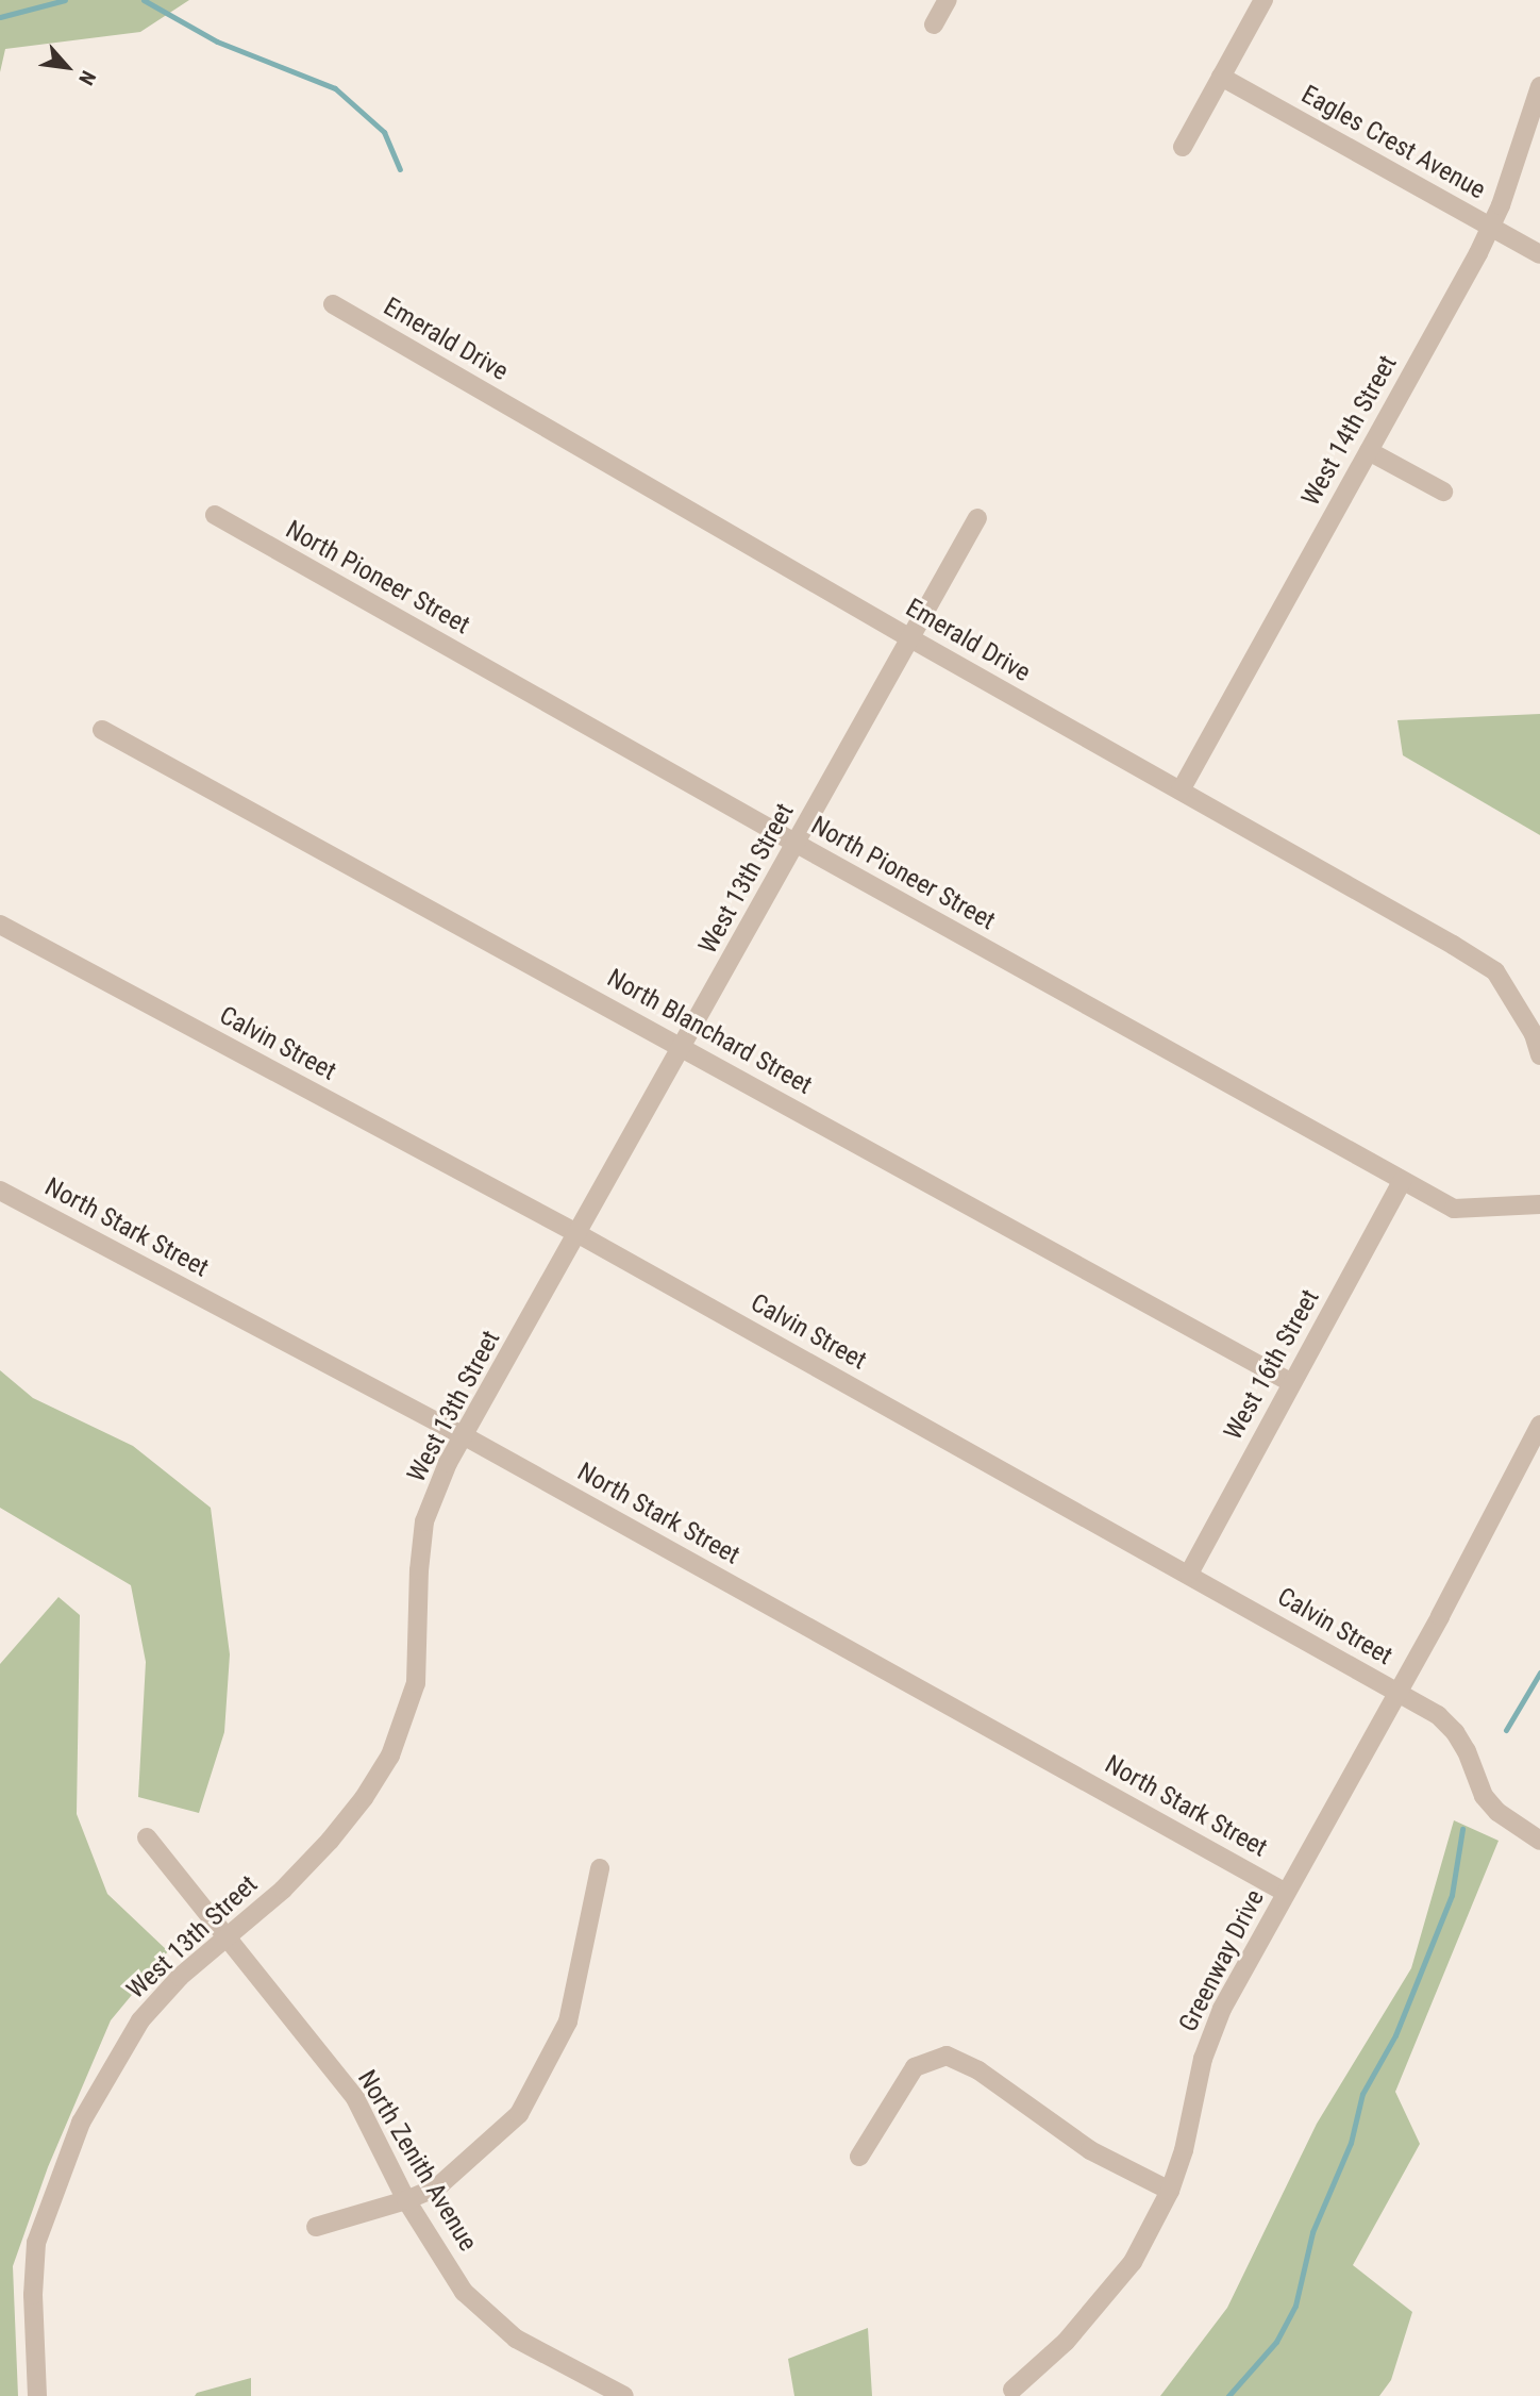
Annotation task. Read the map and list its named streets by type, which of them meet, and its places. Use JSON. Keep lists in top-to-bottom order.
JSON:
{
  "streets": {
    "street": [
      "Eagles Crest Avenue",
      "Emerald Drive",
      "West 14th Street",
      "North Pioneer Street",
      "West 13th Street",
      "North Blanchard Street",
      "Calvin Street",
      "North Stark Street",
      "West 16th Street",
      "Greenway Drive",
      "North Zenith Avenue"
    ]
  },
  "crossings": [
    ["Eagles Crest Avenue", "West 14th Street"],
    ["Emerald Drive", "West 14th Street"],
    ["Emerald Drive", "West 13th Street"],
    ["North Pioneer Street", "West 13th Street"],
    ["North Pioneer Street", "West 16th Street"],
    ["West 13th Street", "North Blanchard Street"],
    ["West 13th Street", "Calvin Street"],
    ["West 13th Street", "North Stark Street"],
    ["West 13th Street", "North Zenith Avenue"],
    ["North Blanchard Street", "West 16th Street"],
    ["Calvin Street", "West 16th Street"],
    ["Calvin Street", "Greenway Drive"],
    ["North Stark Street", "Greenway Drive"]
  ],
  "north": "bottom right"
}
